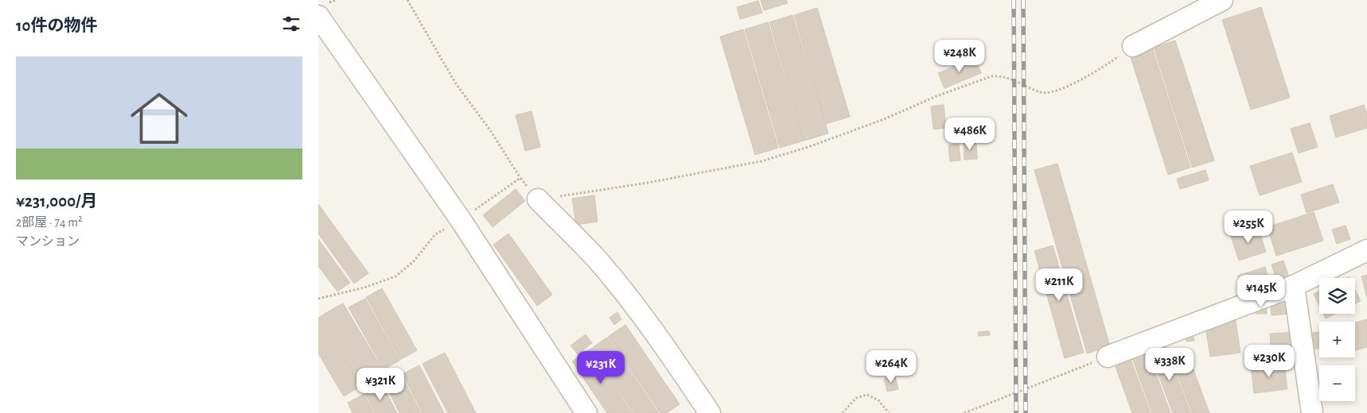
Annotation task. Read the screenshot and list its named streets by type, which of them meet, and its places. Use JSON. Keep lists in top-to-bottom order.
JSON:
{
  "page": {
    "heading": "10件の物件",
    "price": [
      "¥248K",
      "¥486K",
      "¥255K",
      "¥211K",
      "¥145K",
      "¥230K",
      "¥338K",
      "¥264K",
      "¥231K",
      "¥321K"
    ],
    "list": [
      {
        "name": "¥231,000/月",
        "note": "2部屋 · 74 m² · マンション"
      }
    ],
    "map_buttons": ["+", "−"]
  }
}
